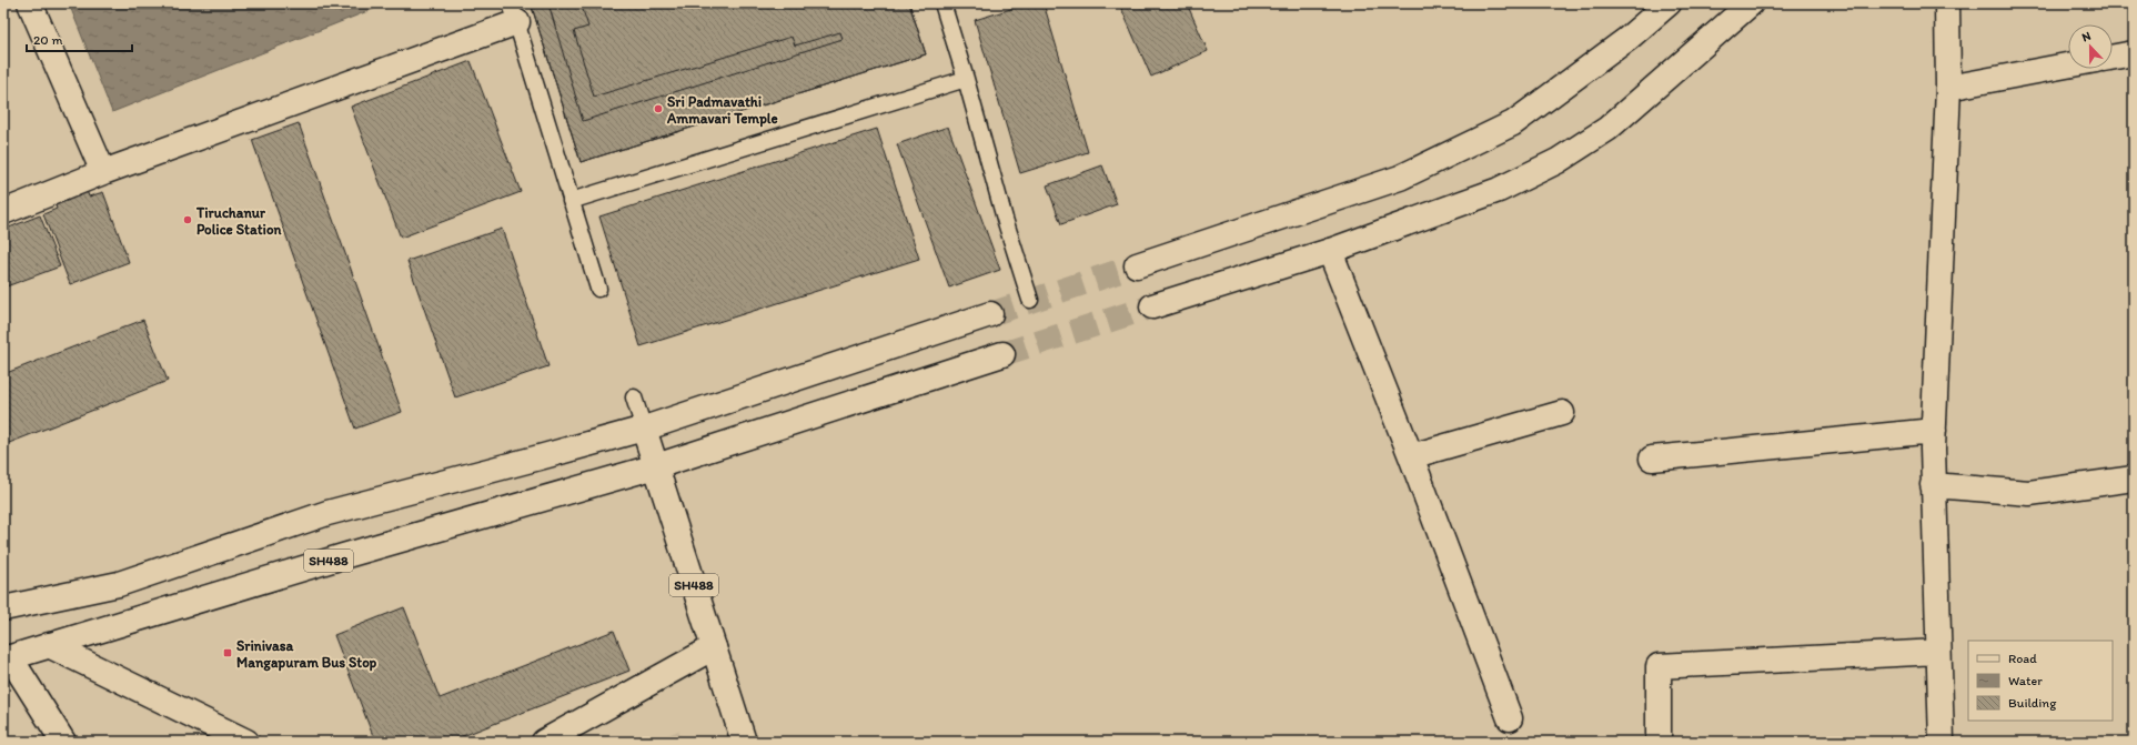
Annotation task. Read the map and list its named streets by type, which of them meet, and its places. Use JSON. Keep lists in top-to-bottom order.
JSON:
{
  "streets": {
    "street": ["SH488"]
  },
  "places": {
    "other": ["Sri Padmavathi Ammavari Temple", "Tiruchanur Police Station"],
    "transit": ["Srinivasa Mangapuram Bus Stop"]
  },
  "legend": ["Road", "Water", "Building"],
  "scale_bar": "20 m",
  "north": "top"
}
